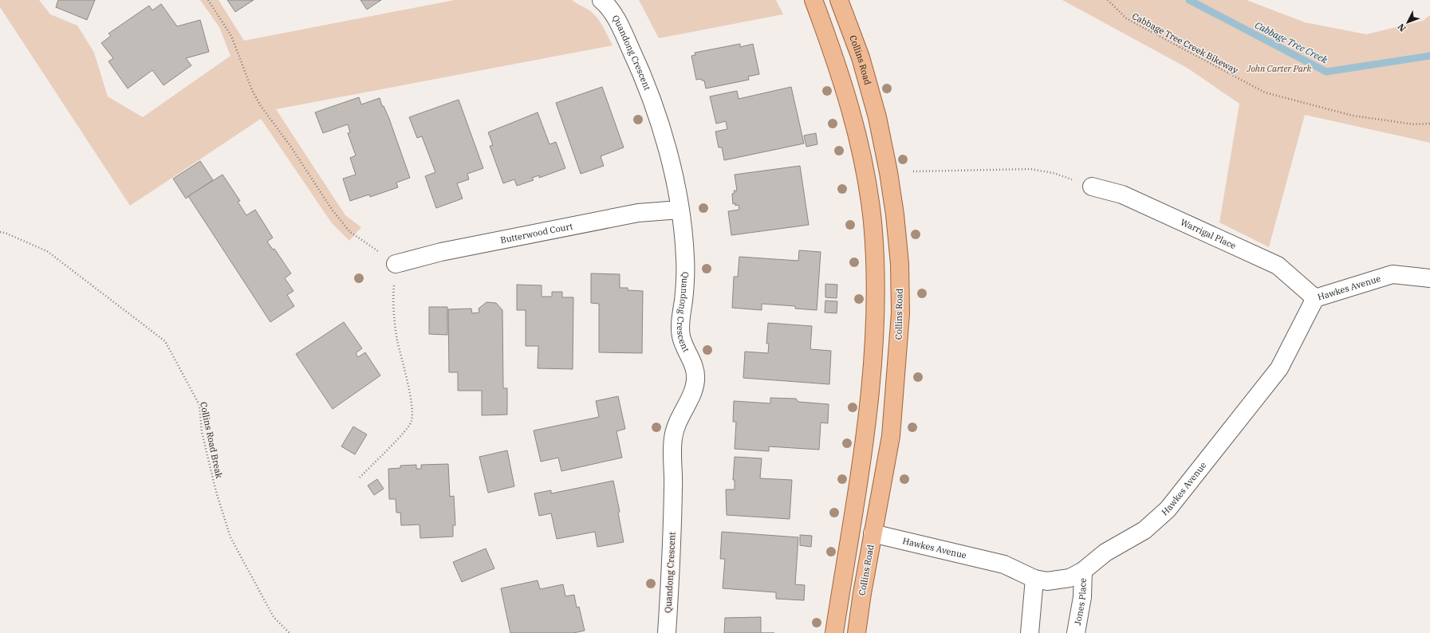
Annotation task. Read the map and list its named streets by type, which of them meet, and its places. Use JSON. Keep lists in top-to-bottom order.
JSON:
{
  "streets": {
    "main road": ["Collins Road"],
    "street": [
      "Quandong Crescent",
      "Butterwood Court",
      "Warrigal Place",
      "Hawkes Avenue",
      "Jones Place"
    ],
    "path": ["Cabbage Tree Creek Bikeway", "Collins Road Break"]
  },
  "crossings": [
    ["Quandong Crescent", "Butterwood Court"],
    ["Collins Road", "Hawkes Avenue"],
    ["Warrigal Place", "Hawkes Avenue"],
    ["Hawkes Avenue", "Jones Place"]
  ],
  "water": ["Cabbage Tree Creek"],
  "parks": ["John Carter Park"],
  "north": "bottom left"
}
